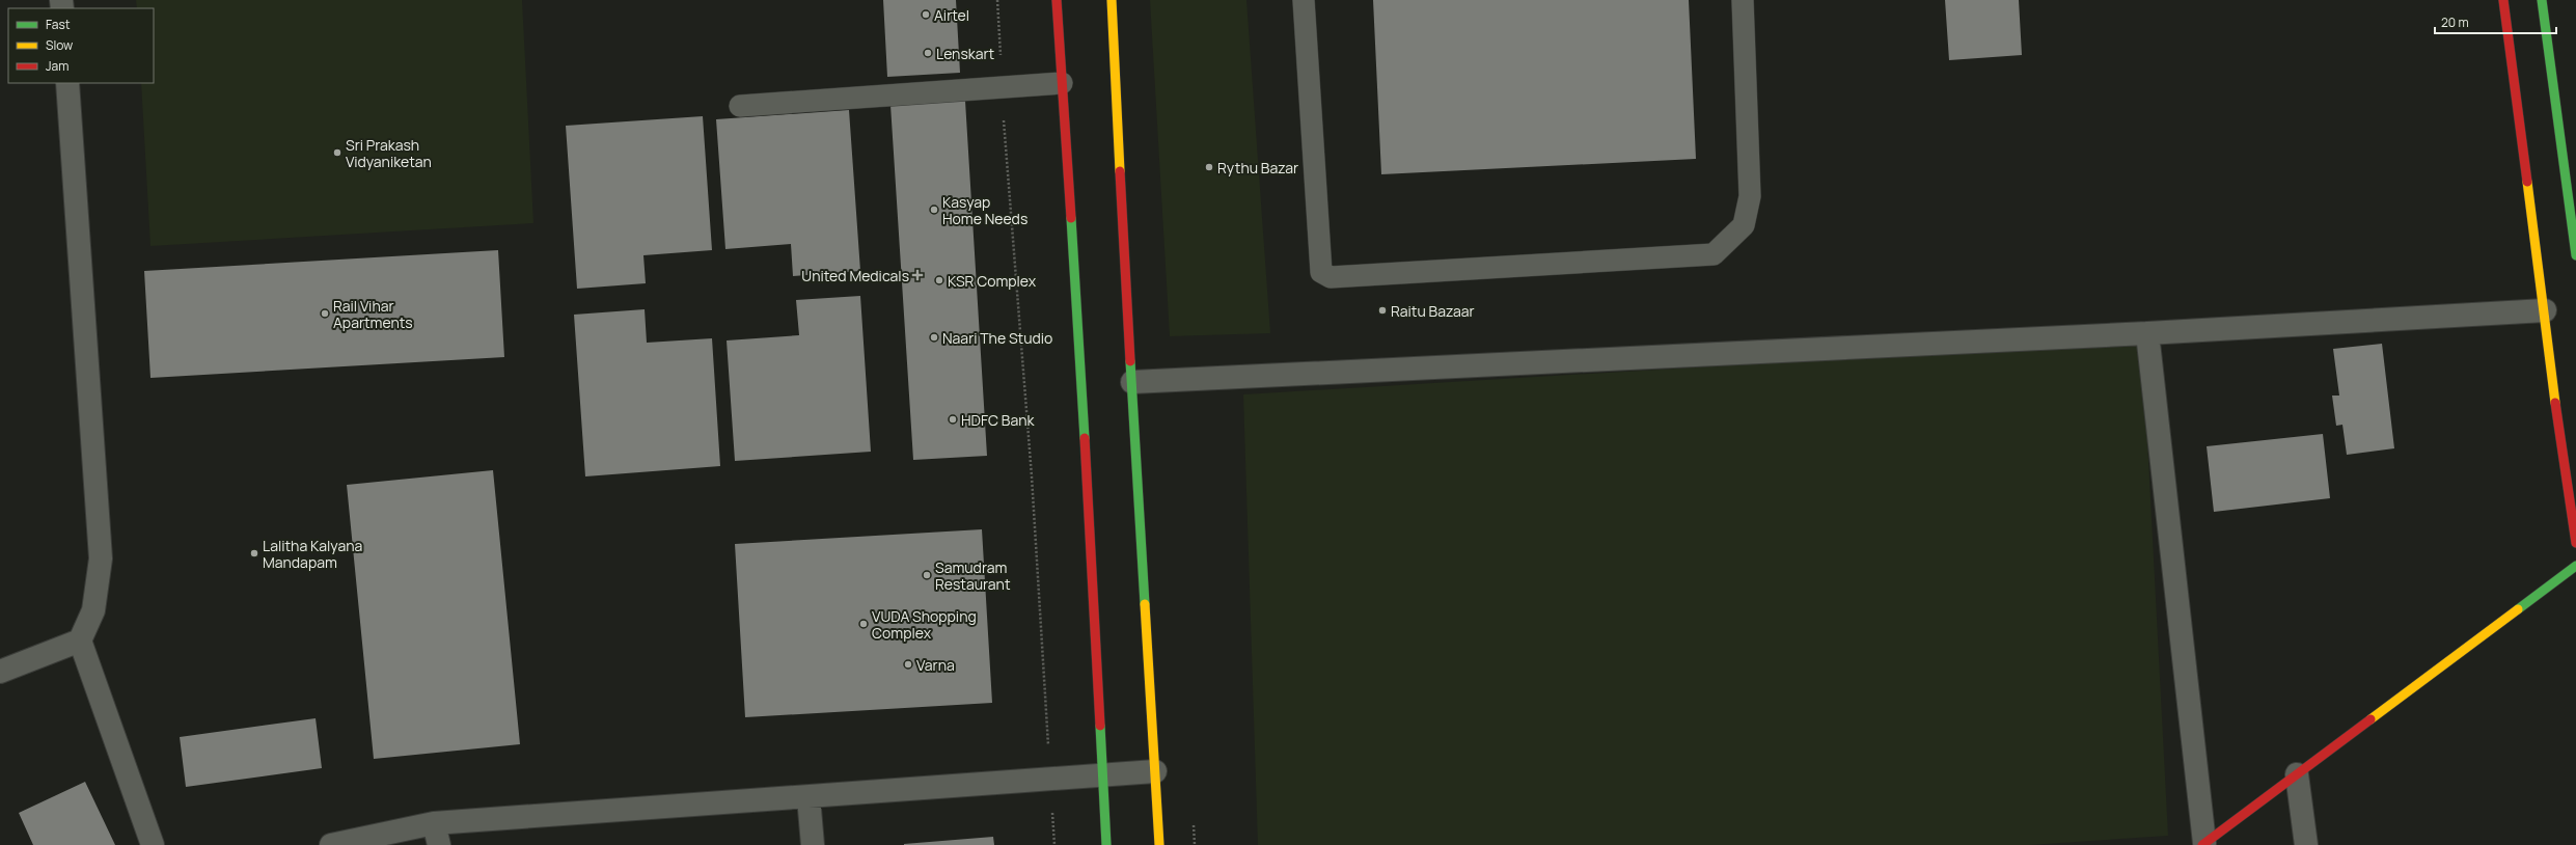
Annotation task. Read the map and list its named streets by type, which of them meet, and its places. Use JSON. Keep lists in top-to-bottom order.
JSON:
{
  "places": {
    "other": [
      "Airtel",
      "Lenskart",
      "Sri Prakash Vidyaniketan",
      "Rythu Bazar",
      "Kasyap Home Needs",
      "KSR Complex",
      "Raitu Bazaar",
      "Rail Vihar Apartments",
      "Naari The Studio",
      "HDFC Bank",
      "Lalitha Kalyana Mandapam",
      "Samudram Restaurant",
      "VUDA Shopping Complex",
      "Varna"
    ],
    "health": ["United Medicals"]
  },
  "legend": ["Fast", "Slow", "Jam"],
  "scale_bar": "20 m"
}
